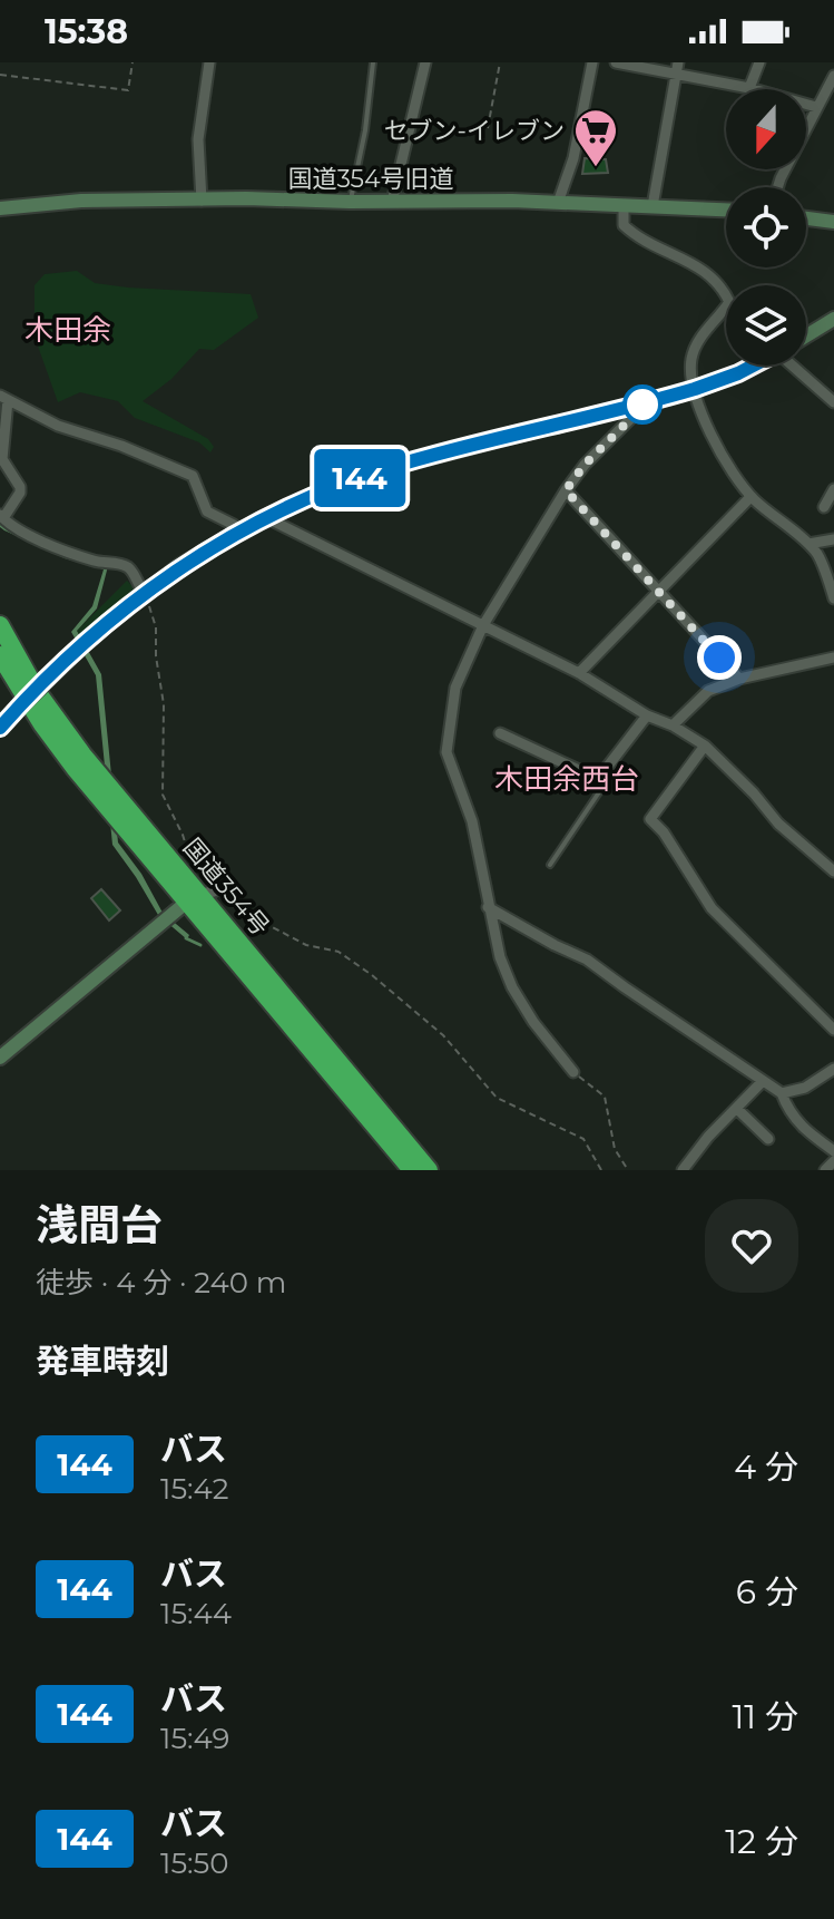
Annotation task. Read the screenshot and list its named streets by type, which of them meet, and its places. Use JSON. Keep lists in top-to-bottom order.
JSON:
{
  "streets": {
    "highway": ["国道354号"],
    "street": ["国道354号旧道"]
  },
  "districts": ["木田余", "木田余西台"],
  "places": {
    "supermarket": ["セブン-イレブン"]
  },
  "lines": ["bus line 144"],
  "north": "bottom",
  "page": {
    "status": "15:38",
    "on_map": "144",
    "heading": [
      ["浅間台", "徒歩 · 4 分 · 240 m"],
      "発車時刻"
    ],
    "list": [
      {
        "mark": "144",
        "name": "バス",
        "note": "15:42",
        "value": "4 分"
      },
      {
        "mark": "144",
        "name": "バス",
        "note": "15:44",
        "value": "6 分"
      },
      {
        "mark": "144",
        "name": "バス",
        "note": "15:49",
        "value": "11 分"
      },
      {
        "mark": "144",
        "name": "バス",
        "note": "15:50",
        "value": "12 分"
      }
    ]
  }
}
